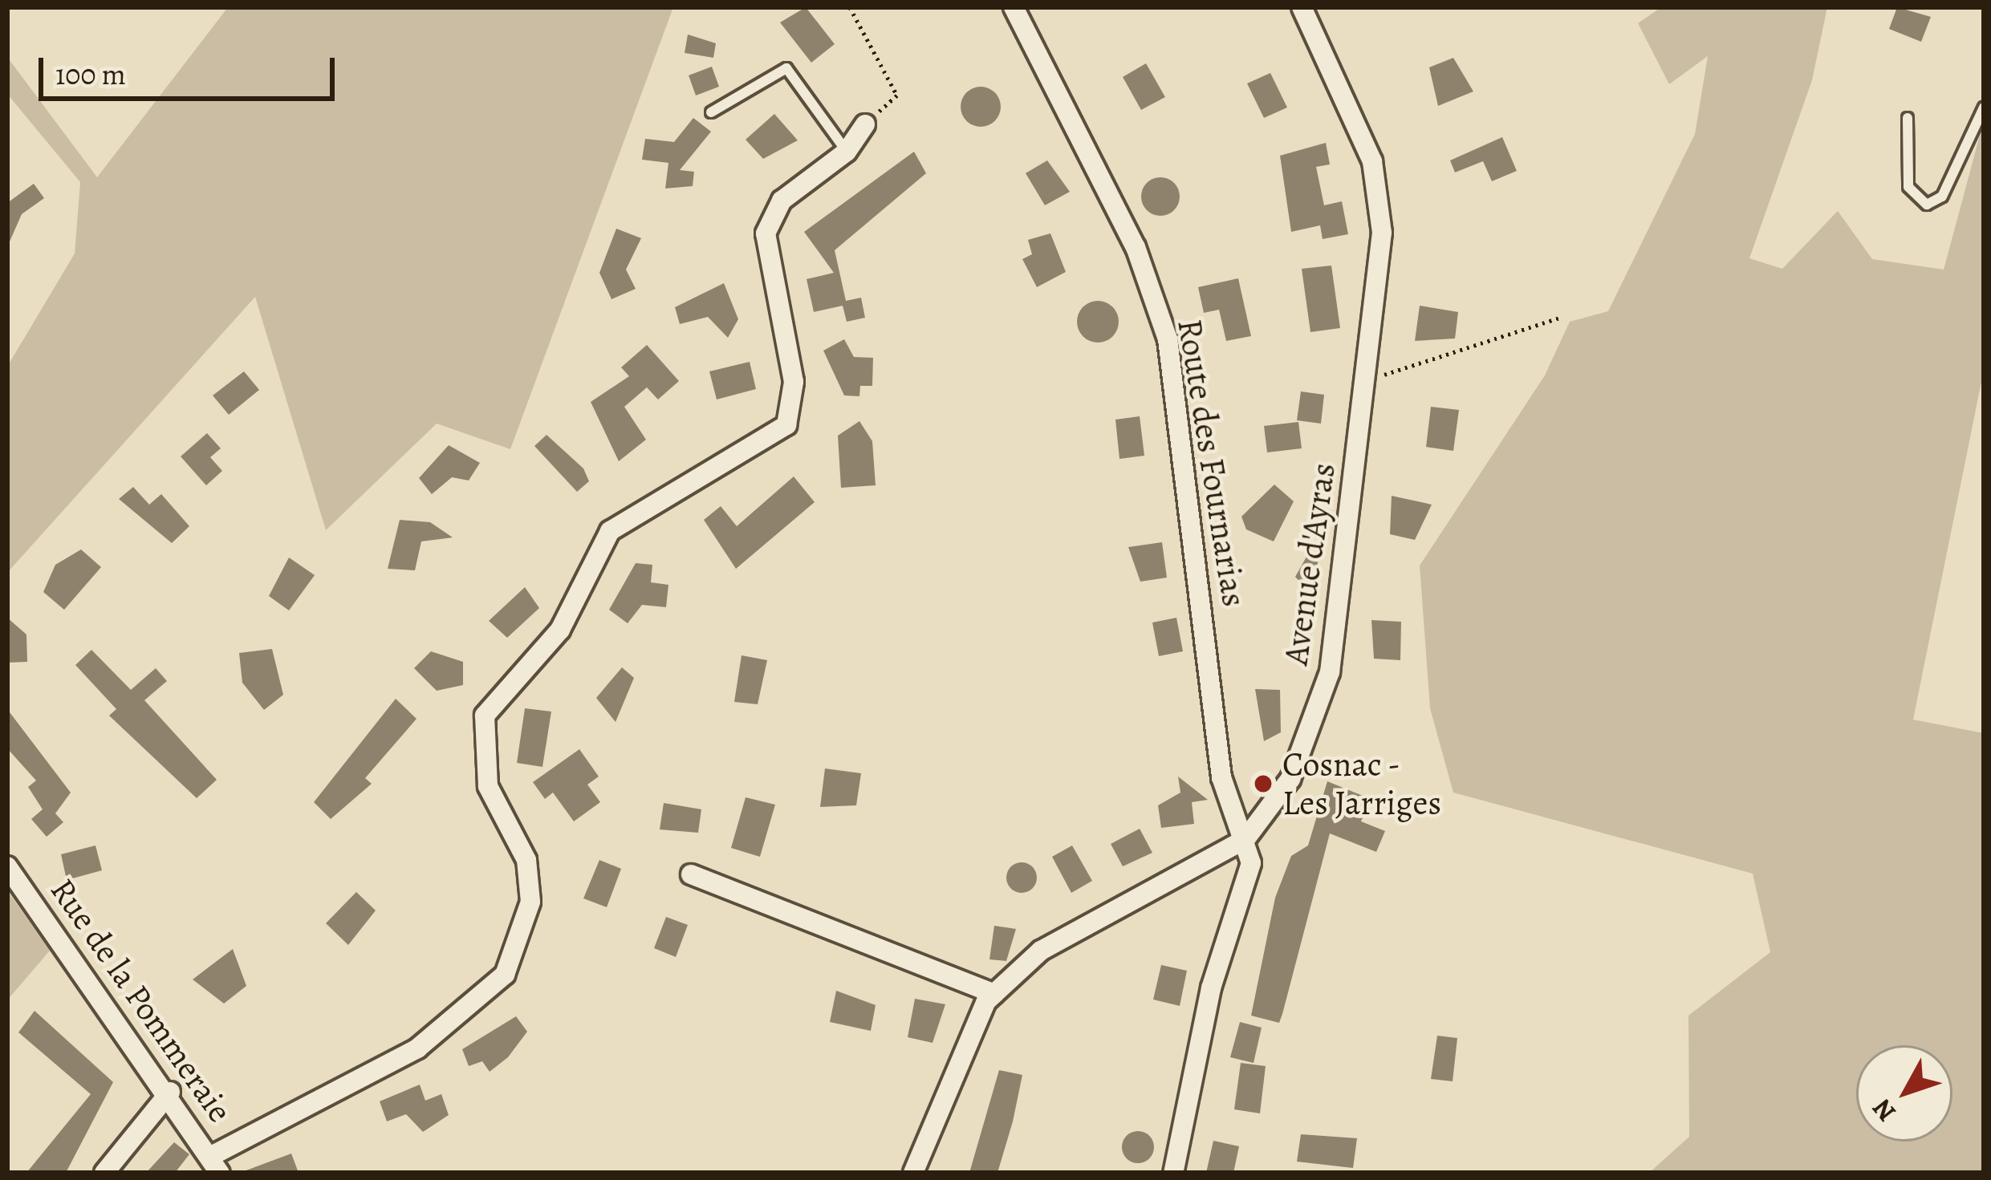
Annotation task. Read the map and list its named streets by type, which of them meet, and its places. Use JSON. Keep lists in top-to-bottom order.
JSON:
{
  "streets": {
    "street": ["Route des Fournarias", "Avenue d'Ayras", "Rue de la Pommeraie"]
  },
  "crossings": [
    ["Route des Fournarias", "Avenue d'Ayras"]
  ],
  "places": ["Cosnac - Les Jarriges"],
  "scale_bar": "100 m",
  "north": "bottom left"
}
